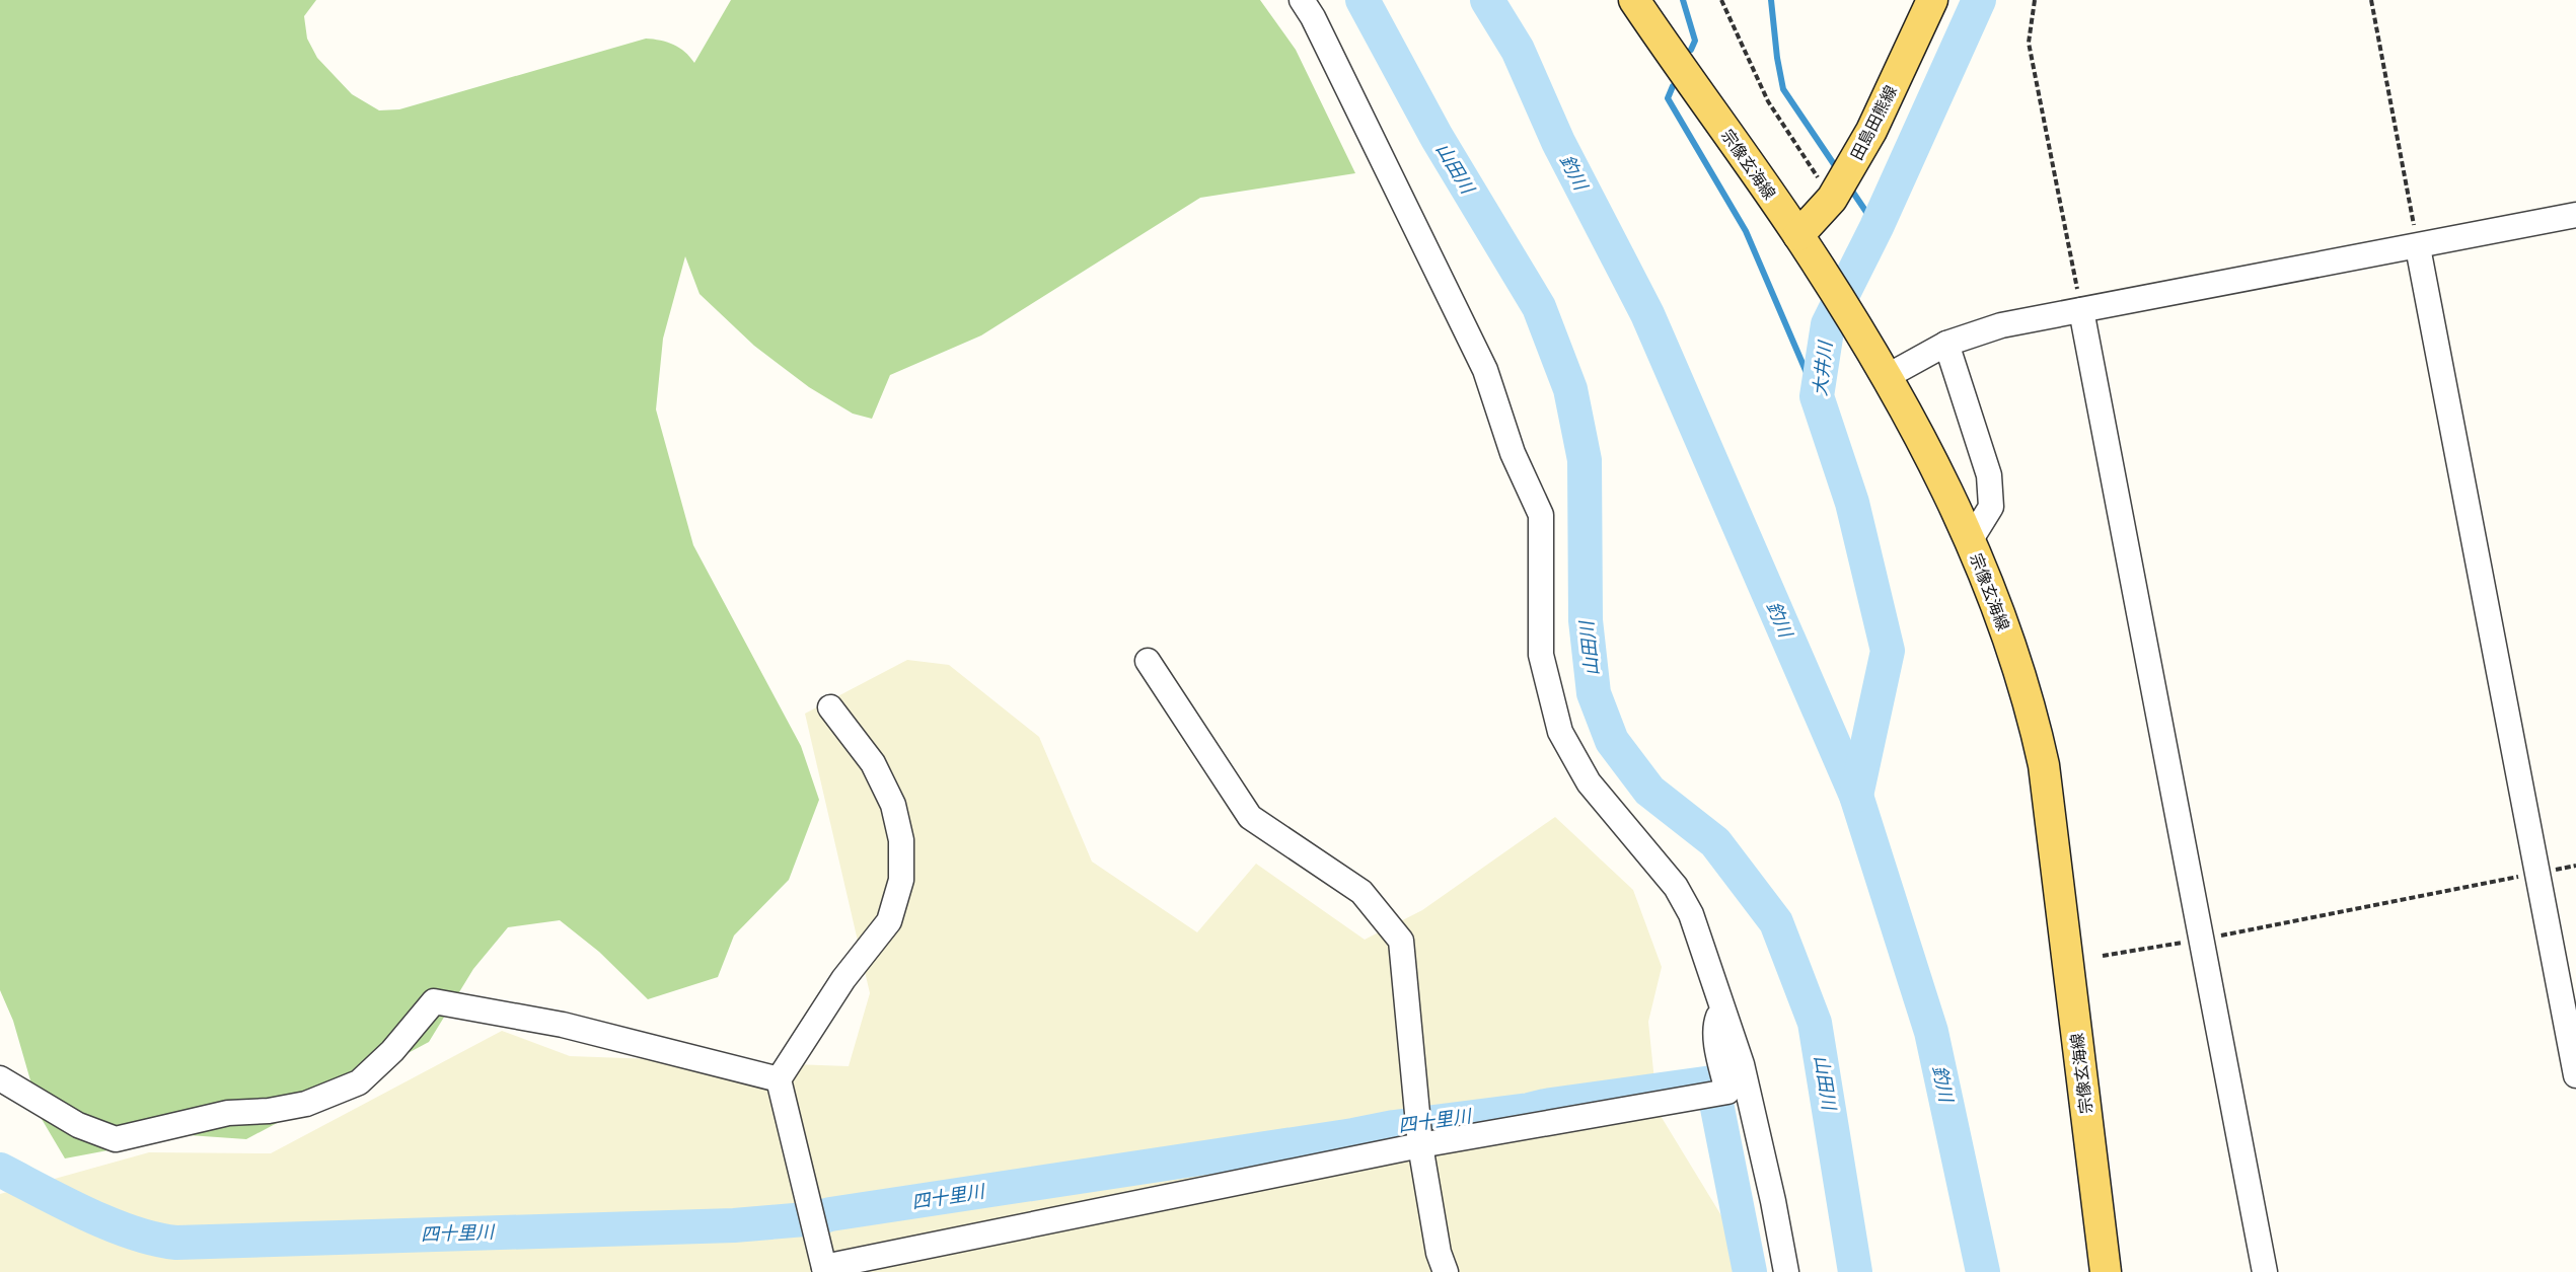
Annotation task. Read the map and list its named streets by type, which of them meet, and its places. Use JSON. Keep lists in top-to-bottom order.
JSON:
{
  "streets": {
    "main road": ["田島田熊線", "宗像玄海線"]
  },
  "crossings": [
    ["田島田熊線", "宗像玄海線"]
  ],
  "water": [
    "山田川",
    "釣川",
    "大井川",
    "四十里川"
  ]
}
